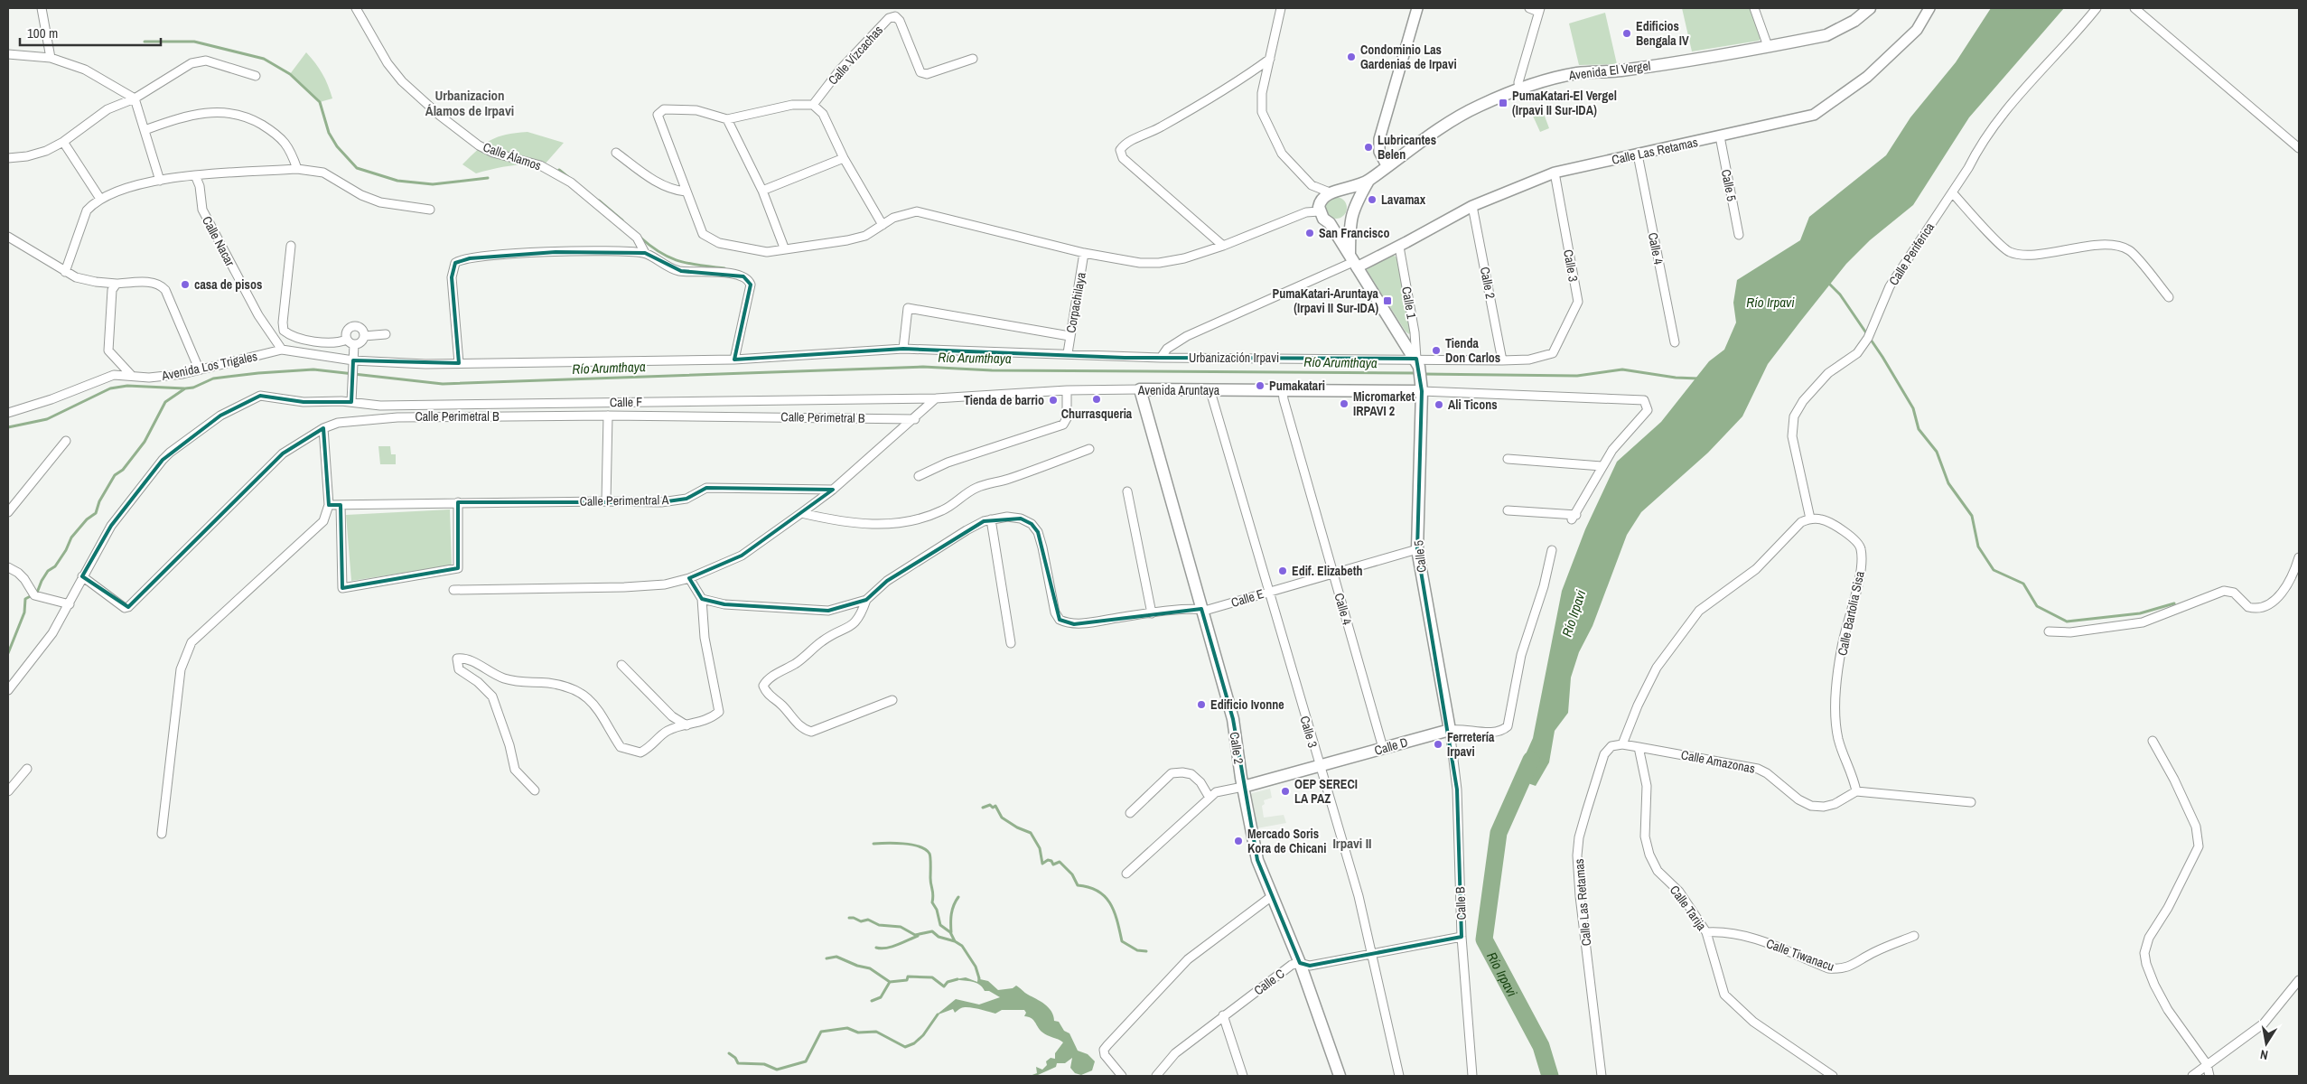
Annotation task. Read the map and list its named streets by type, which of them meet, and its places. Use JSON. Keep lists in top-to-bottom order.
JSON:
{
  "streets": {
    "main road": [
      "Avenida El Vergel",
      "Calle 5",
      "Calle 2",
      "Avenida Aruntaya",
      "Calle D"
    ],
    "street": [
      "Calle Vizcachas",
      "Calle Las Retamas",
      "Calle Álamos",
      "Calle Nacar",
      "Calle 4",
      "Calle Periferica",
      "Calle 3",
      "Corpachilaya",
      "Calle 1",
      "Urbanización Irpavi",
      "Avenida Los Trigales",
      "Calle F",
      "Calle Perimetral B",
      "Calle Perimentral A",
      "Calle E",
      "Calle Bartolia Sisa",
      "Calle Amazonas",
      "Calle B",
      "Calle Tarija",
      "Calle Tiwanacu",
      "Calle C"
    ]
  },
  "crossings": [
    ["Calle Las Retamas", "Calle 5"],
    ["Calle Las Retamas", "Calle 4"],
    ["Calle Las Retamas", "Calle 3"],
    ["Calle Las Retamas", "Calle 2"],
    ["Calle Las Retamas", "Calle 1"],
    ["Calle Las Retamas", "Calle Amazonas"],
    ["Calle 5", "Avenida Aruntaya"],
    ["Calle 5", "Calle E"],
    ["Calle 5", "Calle D"],
    ["Calle 5", "Calle B"],
    ["Calle Nacar", "Urbanización Irpavi"],
    ["Calle Nacar", "Avenida Los Trigales"],
    ["Calle 4", "Avenida Aruntaya"],
    ["Calle 4", "Calle E"],
    ["Calle 4", "Calle D"],
    ["Calle Periferica", "Calle Bartolia Sisa"],
    ["Calle 3", "Urbanización Irpavi"],
    ["Calle 3", "Avenida Aruntaya"],
    ["Calle 3", "Calle E"],
    ["Calle 3", "Calle D"],
    ["Calle 3", "Calle C"],
    ["Calle 2", "Urbanización Irpavi"],
    ["Calle 2", "Avenida Aruntaya"],
    ["Calle 2", "Calle E"],
    ["Calle 2", "Calle D"],
    ["Calle 2", "Calle C"],
    ["Corpachilaya", "Urbanización Irpavi"],
    ["Calle 1", "Urbanización Irpavi"],
    ["Urbanización Irpavi", "Avenida Los Trigales"],
    ["Avenida Aruntaya", "Calle F"],
    ["Calle F", "Calle Perimetral B"],
    ["Calle Bartolia Sisa", "Calle Amazonas"],
    ["Calle D", "Calle B"],
    ["Calle Amazonas", "Calle Tarija"],
    ["Calle B", "Calle C"],
    ["Calle Tarija", "Calle Tiwanacu"]
  ],
  "districts": ["Urbanizacion Álamos de Irpavi", "Irpavi II"],
  "water": ["Río Irpavi", "Río Arumthaya"],
  "places": {
    "other": [
      "Edificios Bengala IV",
      "Condominio Las Gardenias de Irpavi",
      "Lubricantes Belen",
      "Lavamax",
      "San Francisco",
      "casa de pisos",
      "Tienda Don Carlos",
      "Pumakatari",
      "Churrasqueria",
      "Tienda de barrio",
      "Micromarket IRPAVI 2",
      "Ali Ticons",
      "Edif. Elizabeth",
      "Edificio Ivonne",
      "Ferretería Irpavi",
      "OEP SERECI LA PAZ",
      "Mercado Soris Kora de Chicani"
    ],
    "transit": ["PumaKatari-El Vergel (Irpavi II Sur-IDA)", "PumaKatari-Aruntaya (Irpavi II Sur-IDA)"]
  },
  "scale_bar": "100 m",
  "north": "bottom"
}
